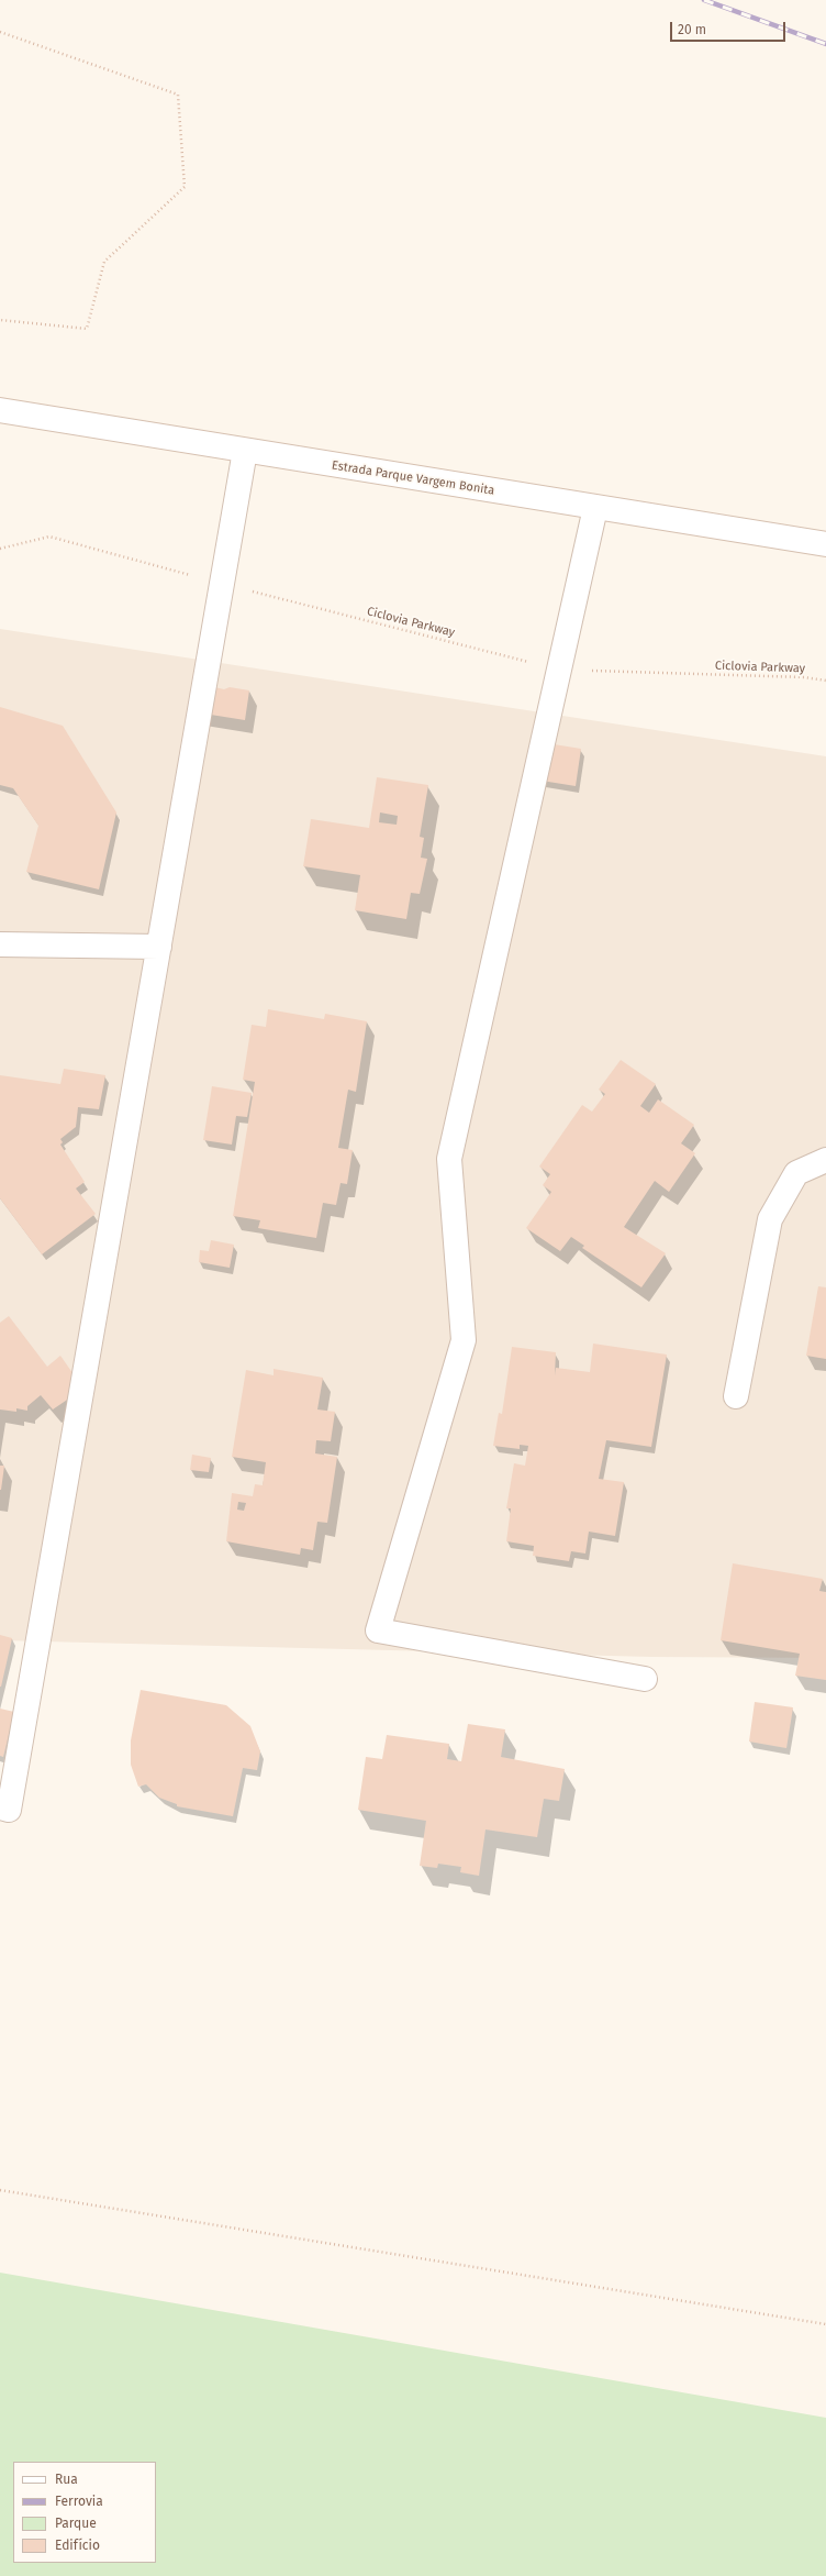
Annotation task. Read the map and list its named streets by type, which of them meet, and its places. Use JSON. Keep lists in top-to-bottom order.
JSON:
{
  "streets": {
    "street": ["Estrada Parque Vargem Bonita"],
    "path": ["Ciclovia Parkway"]
  },
  "legend": [
    "Rua",
    "Ferrovia",
    "Parque",
    "Edifício"
  ],
  "scale_bar": "20 m"
}
